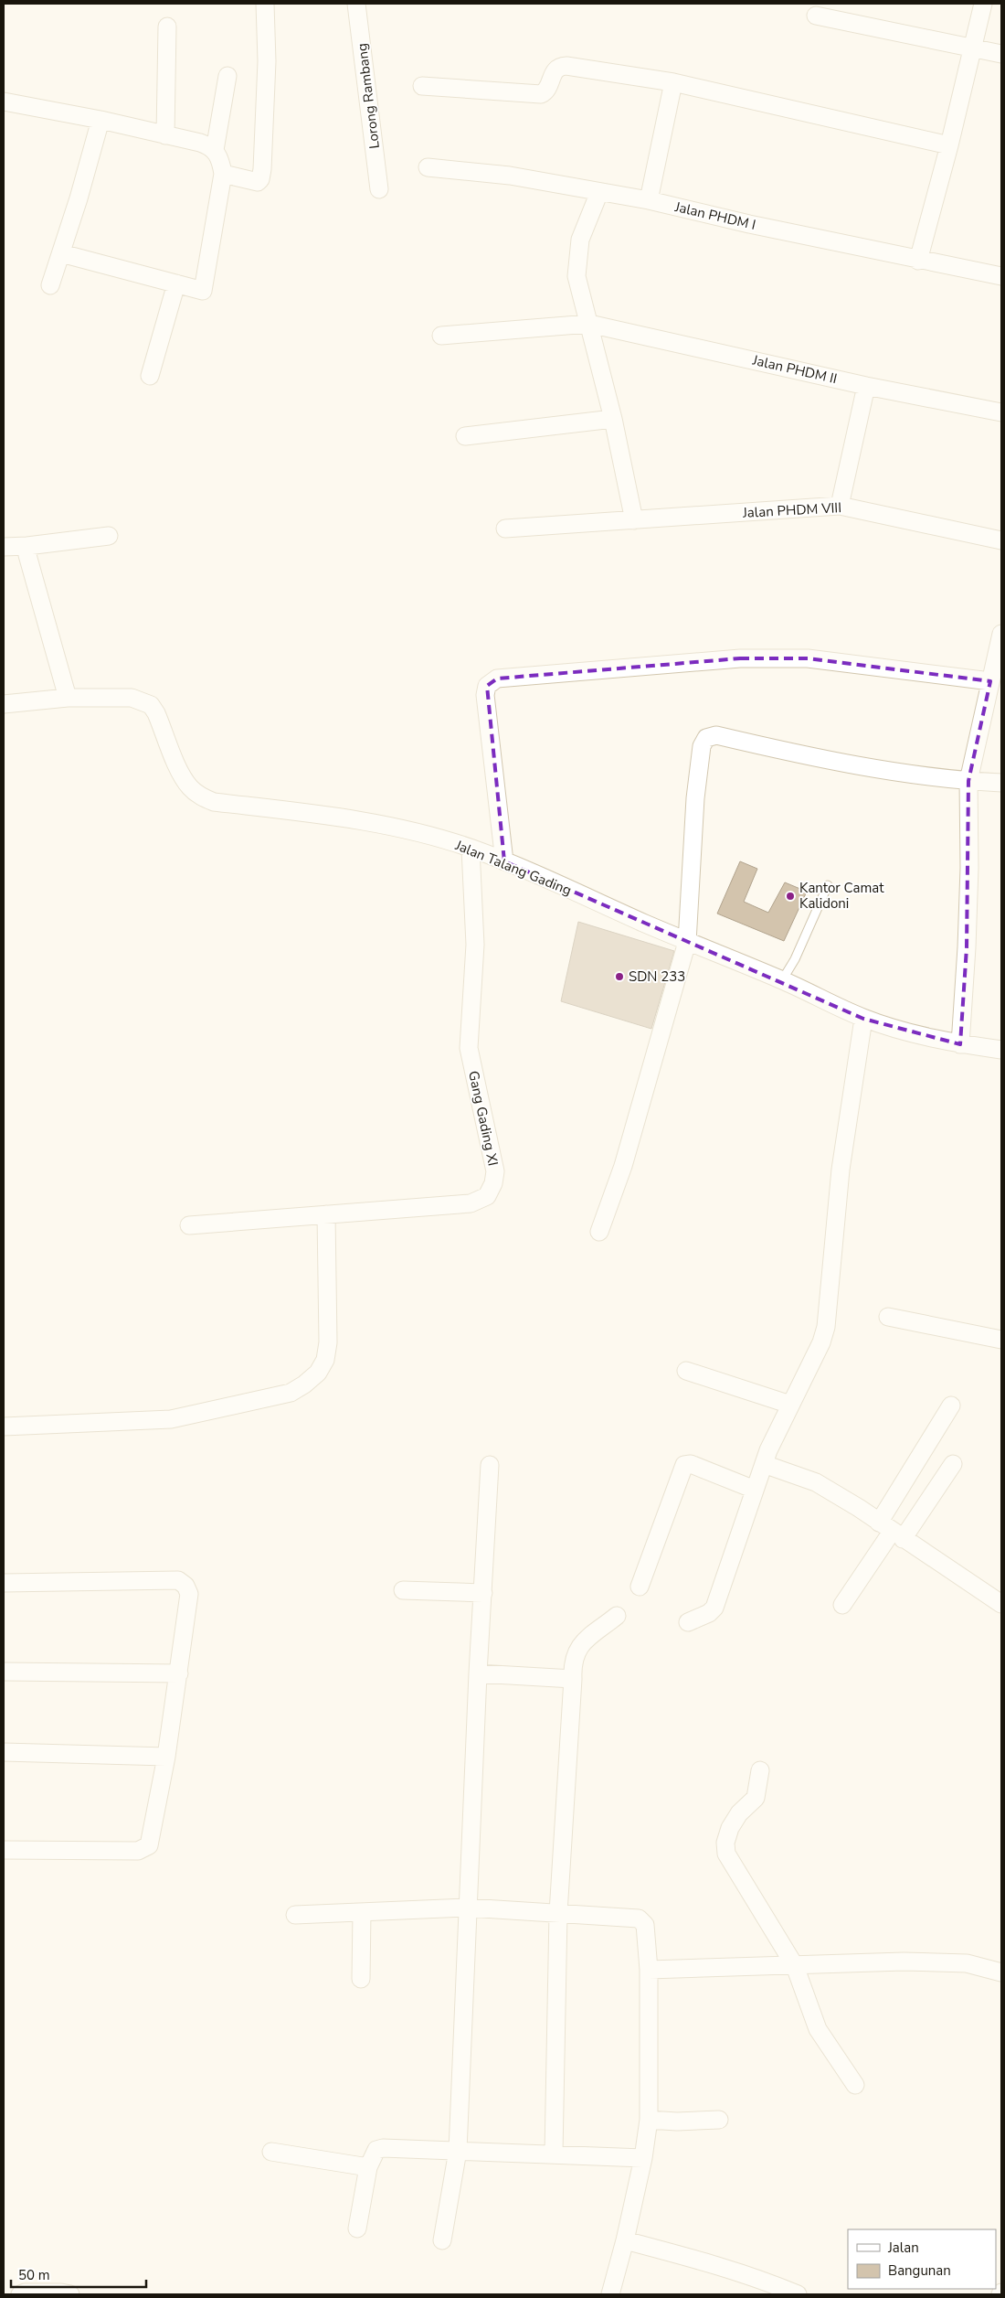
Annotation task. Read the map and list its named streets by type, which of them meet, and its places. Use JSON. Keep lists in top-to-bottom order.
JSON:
{
  "streets": {
    "street": [
      "Lorong Rambang",
      "Jalan PHDM I",
      "Jalan PHDM II",
      "Jalan PHDM VIII",
      "Jalan Talang Gading",
      "Gang Gading XI"
    ]
  },
  "crossings": [
    ["Jalan Talang Gading", "Gang Gading XI"]
  ],
  "places": ["Kantor Camat Kalidoni", "SDN 233"],
  "legend": ["Jalan", "Bangunan"],
  "scale_bar": "50 m"
}
